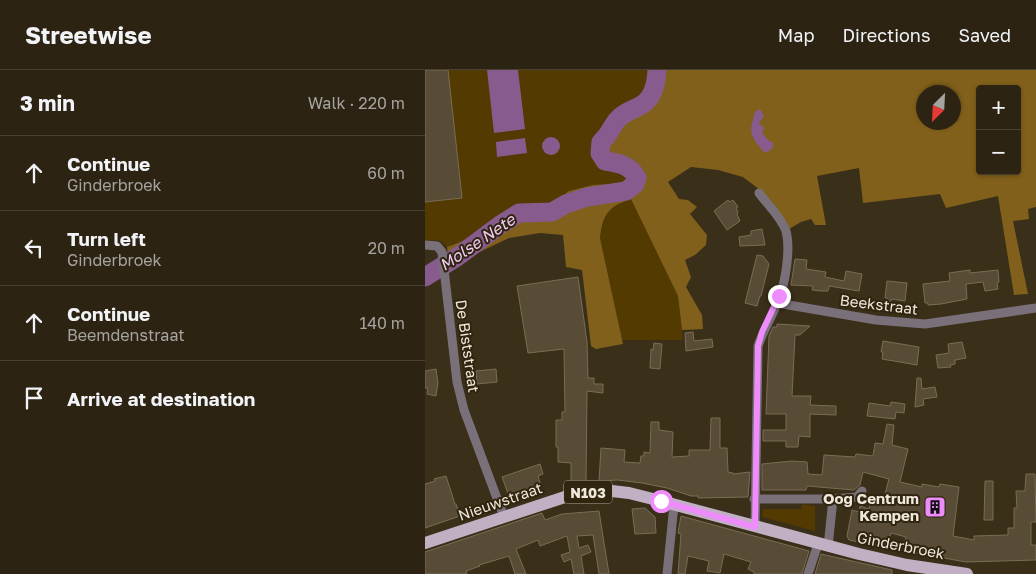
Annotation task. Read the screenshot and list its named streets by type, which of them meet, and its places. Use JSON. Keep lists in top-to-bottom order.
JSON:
{
  "streets": {
    "main road": ["N103", "Nieuwstraat", "Ginderbroek"],
    "street": ["Beekstraat", "De Biststraat"]
  },
  "crossings": [
    ["De Biststraat", "Nieuwstraat"],
    ["Nieuwstraat", "Ginderbroek"]
  ],
  "water": ["Molse Nete"],
  "places": {
    "building": ["Oog Centrum Kempen"]
  },
  "north": "bottom left",
  "page": {
    "header": "Streetwise",
    "nav": ["Map", "Directions", "Saved"],
    "heading": ["3 min", "Walk · 220 m"],
    "map_buttons": ["+", "−"],
    "list": [
      ["Continue", "Ginderbroek", "60 m"],
      ["Turn left", "Ginderbroek", "20 m"],
      ["Continue", "Beemdenstraat", "140 m"],
      "Arrive at destination"
    ]
  }
}
